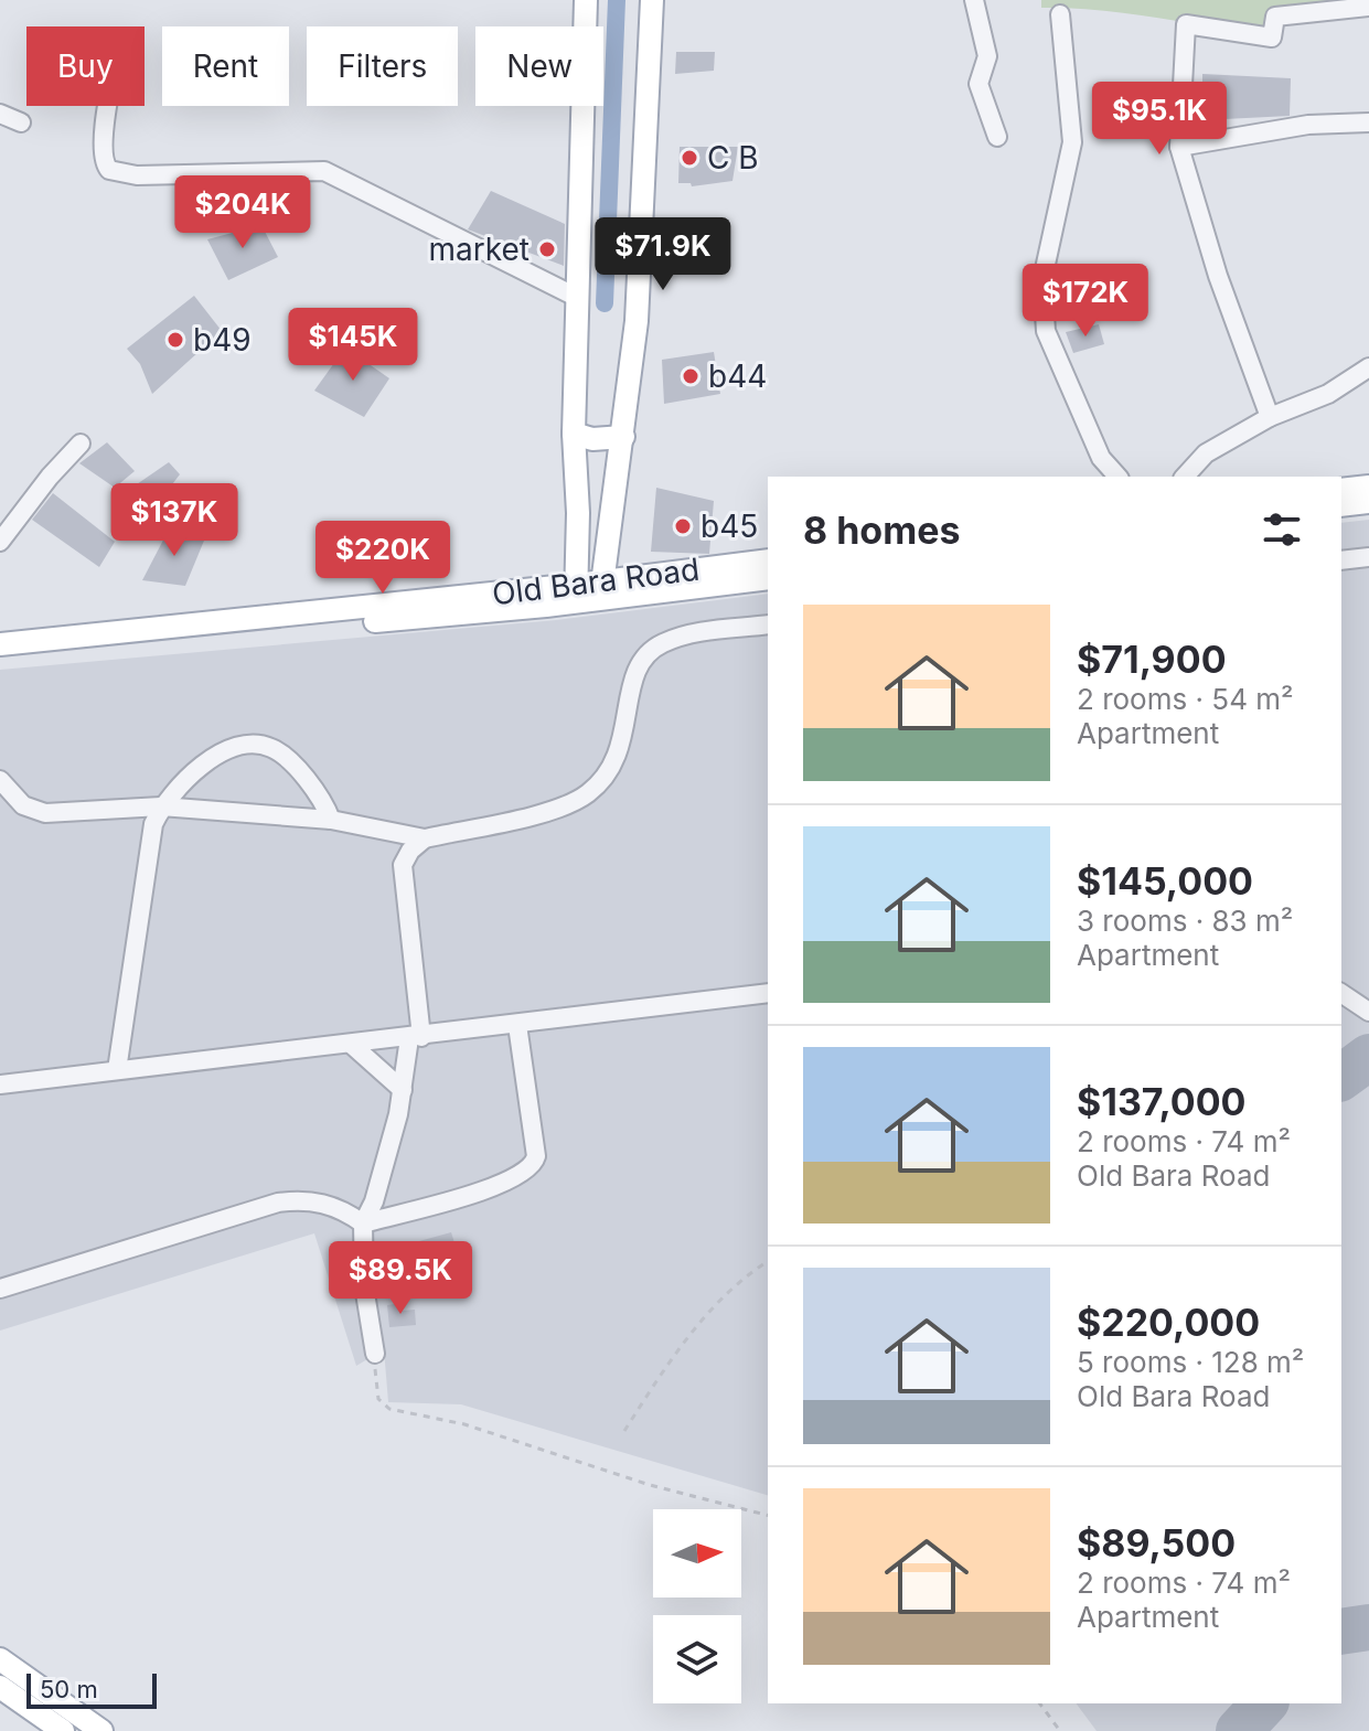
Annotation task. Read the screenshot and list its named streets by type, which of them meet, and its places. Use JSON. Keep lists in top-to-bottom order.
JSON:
{
  "streets": {
    "main road": ["Old Bara Road"]
  },
  "places": [
    "C B",
    "market",
    "b49",
    "b44",
    "b45"
  ],
  "scale_bar": "50 m",
  "north": "right",
  "page": {
    "chip": [
      "Buy",
      "Rent",
      "Filters",
      "New"
    ],
    "price": [
      "$95.1K",
      "$204K",
      "$71.9K",
      "$172K",
      "$145K",
      "$137K",
      "$220K",
      "$89.5K"
    ],
    "heading": "8 homes",
    "list": [
      {
        "name": "$71,900",
        "note": "2 rooms · 54 m² · Apartment"
      },
      {
        "name": "$145,000",
        "note": "3 rooms · 83 m² · Apartment"
      },
      {
        "name": "$137,000",
        "note": "2 rooms · 74 m² · Old Bara Road"
      },
      {
        "name": "$220,000",
        "note": "5 rooms · 128 m² · Old Bara Road"
      },
      {
        "name": "$89,500",
        "note": "2 rooms · 74 m² · Apartment"
      }
    ],
    "scale": "50 m"
  }
}
